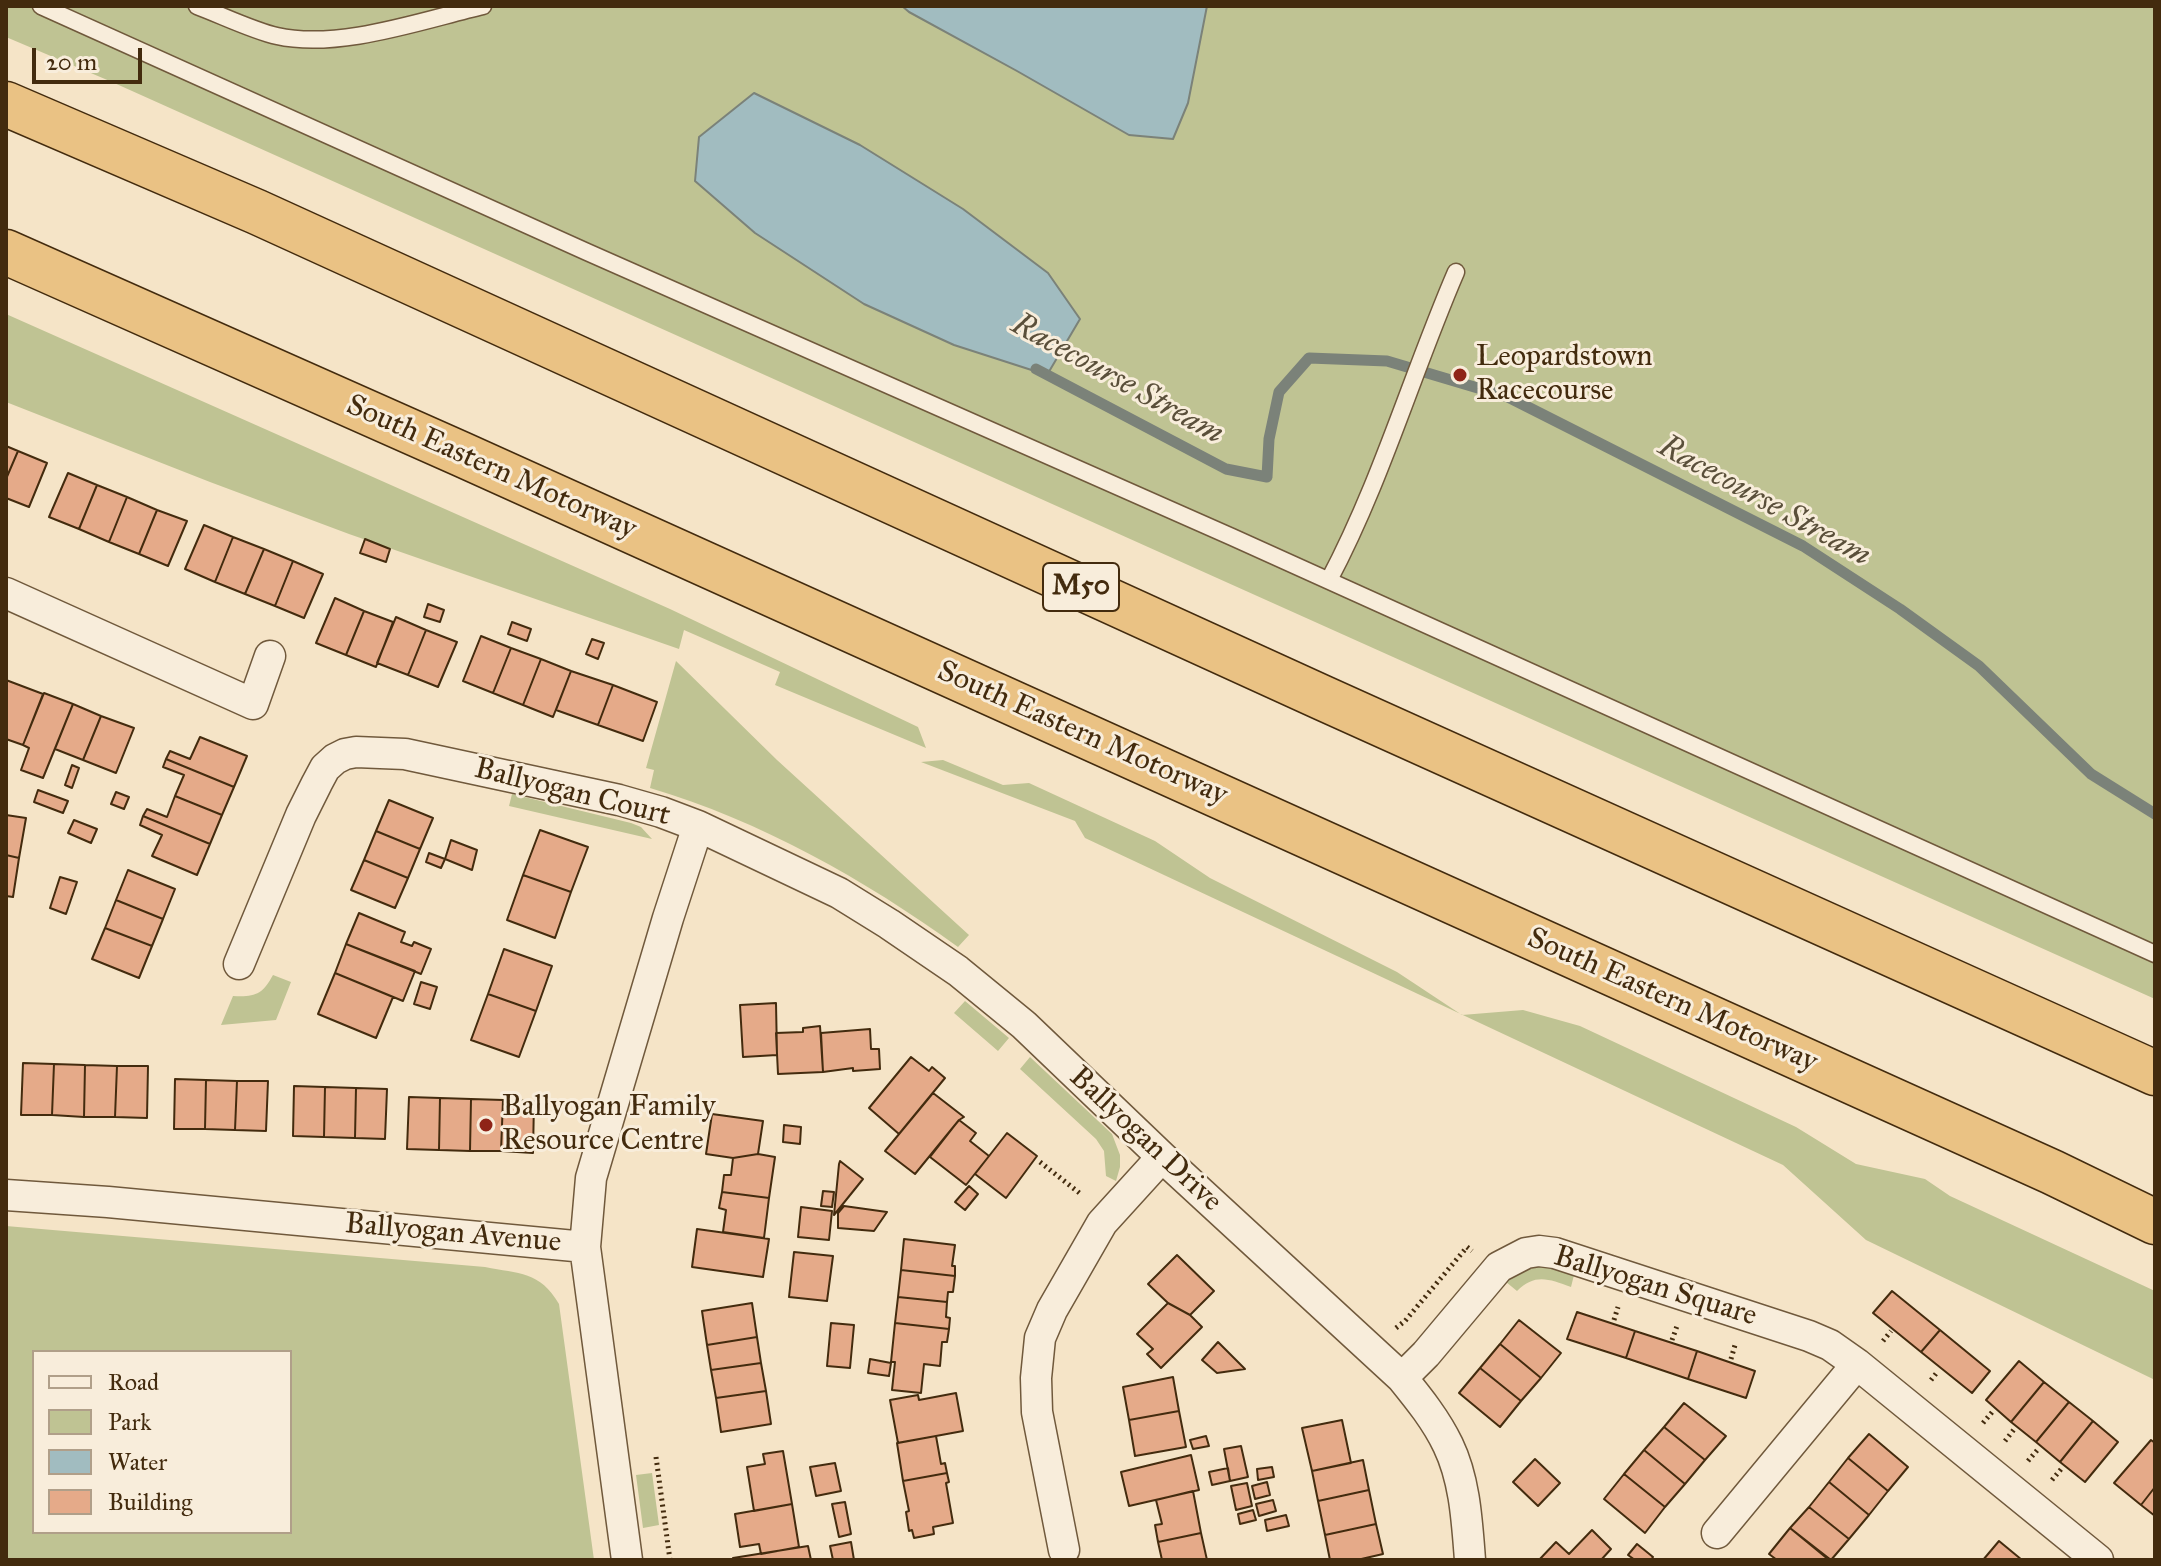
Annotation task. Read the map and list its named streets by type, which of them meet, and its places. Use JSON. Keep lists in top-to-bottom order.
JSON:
{
  "streets": {
    "highway": ["South Eastern Motorway", "M50"],
    "street": [
      "Ballyogan Court",
      "Ballyogan Drive",
      "Ballyogan Avenue",
      "Ballyogan Square"
    ]
  },
  "crossings": [
    ["Ballyogan Court", "Ballyogan Drive"],
    ["Ballyogan Court", "Ballyogan Avenue"],
    ["Ballyogan Drive", "Ballyogan Square"]
  ],
  "water": ["Racecourse Stream"],
  "places": ["Leopardstown Racecourse", "Ballyogan Family Resource Centre"],
  "legend": [
    "Road",
    "Park",
    "Water",
    "Building"
  ],
  "scale_bar": "20 m"
}
